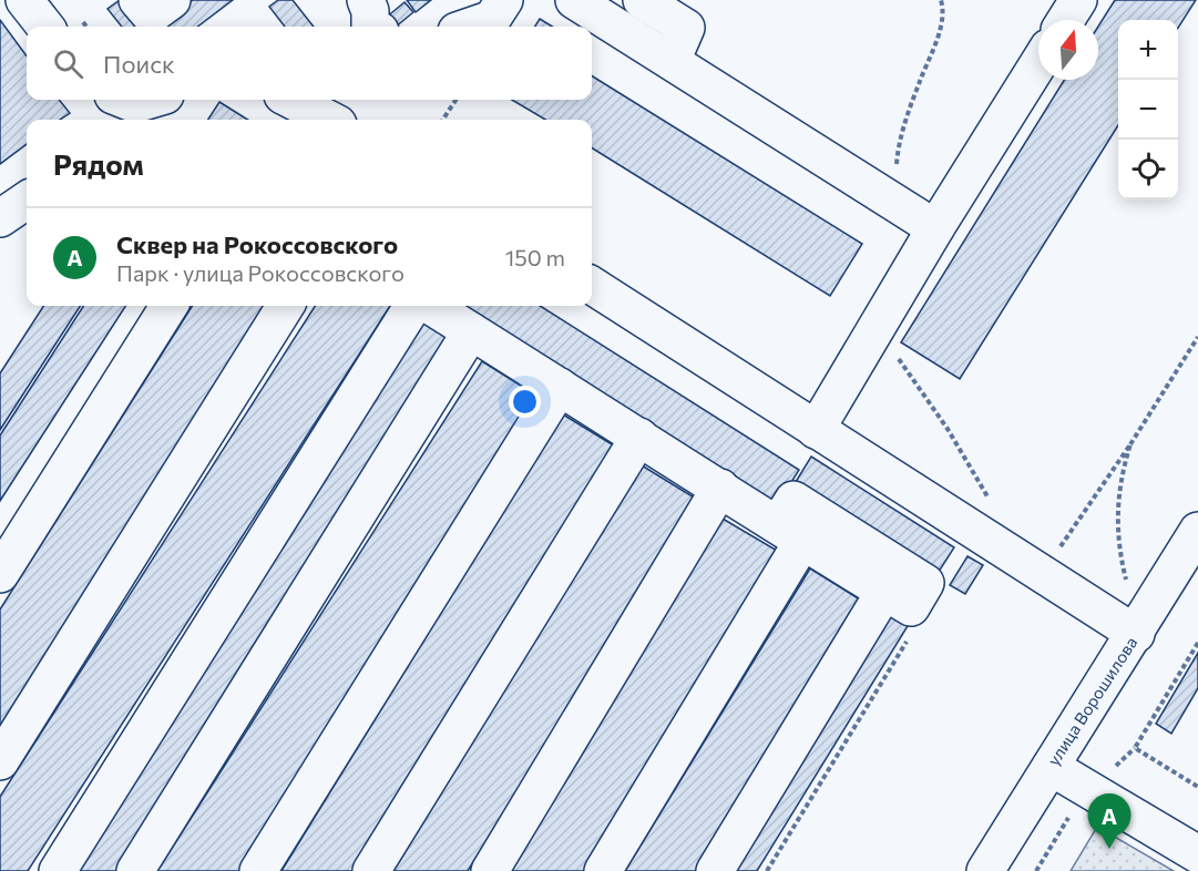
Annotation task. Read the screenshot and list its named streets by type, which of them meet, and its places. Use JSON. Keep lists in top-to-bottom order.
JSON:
{
  "streets": {
    "main road": ["улица Ворошилова"]
  },
  "north": "top",
  "page": {
    "map_buttons": ["+", "−"],
    "search": "Поиск",
    "heading": "Рядом",
    "list": [
      {
        "mark": "A",
        "name": "Сквер на Рокоссовского",
        "note": "Парк · улица Рокоссовского",
        "value": "150 m"
      }
    ],
    "pins": "A"
  }
}
